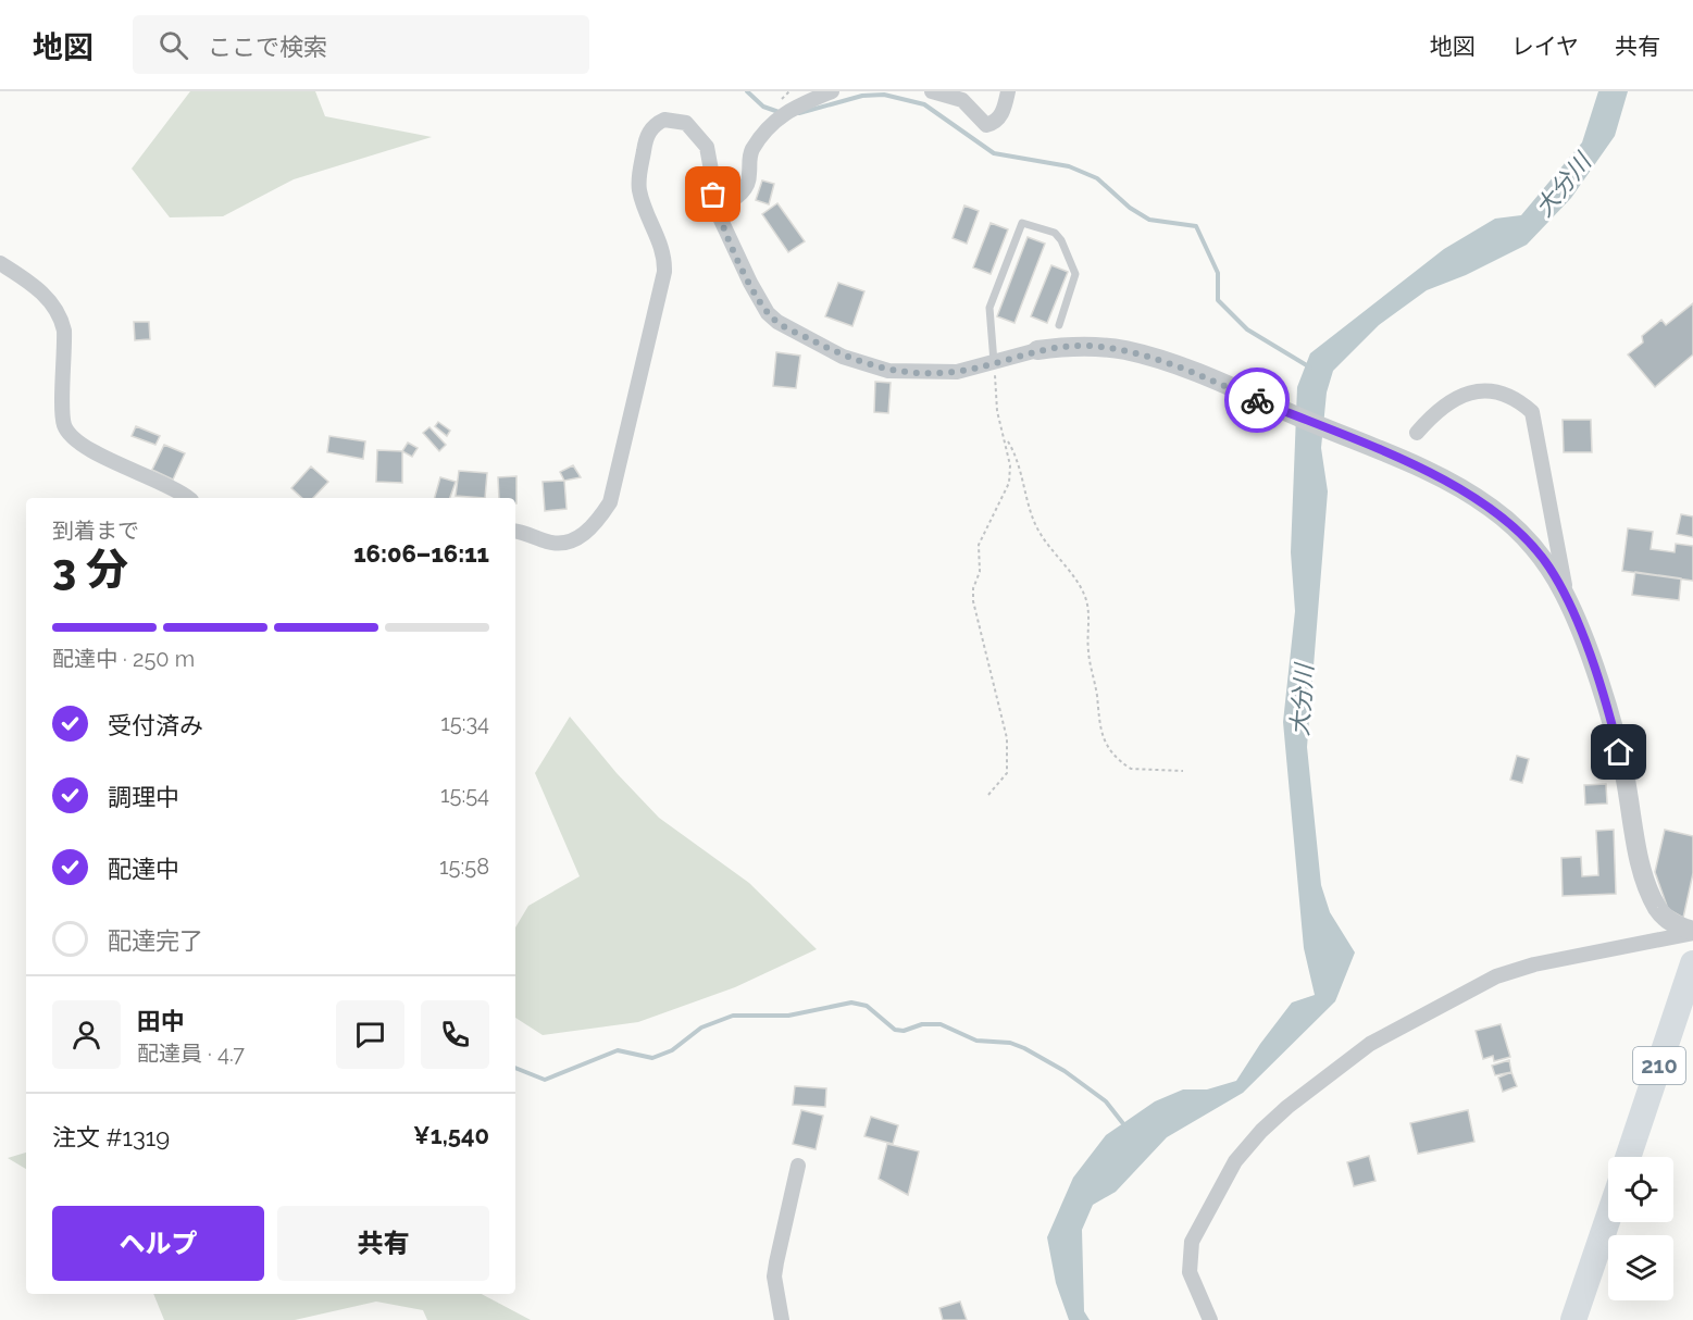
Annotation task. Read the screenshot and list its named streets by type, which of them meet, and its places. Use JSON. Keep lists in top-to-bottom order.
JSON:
{
  "streets": {
    "highway": ["210"]
  },
  "water": ["大分川"],
  "page": {
    "header": "地図",
    "search": "ここで検索",
    "nav": ["地図", "レイヤ", "共有"],
    "heading": ["3 分", "到着まで", "16:06–16:11"],
    "panel": [
      "田中",
      "配達員 · 4.7",
      "注文 #1319",
      "¥1,540"
    ],
    "bar": "配達中 · 250 m",
    "list": [
      ["受付済み", "15:34"],
      ["調理中", "15:54"],
      ["配達中", "15:58"],
      "配達完了"
    ],
    "buttons": ["ヘルプ", "共有"]
  }
}
